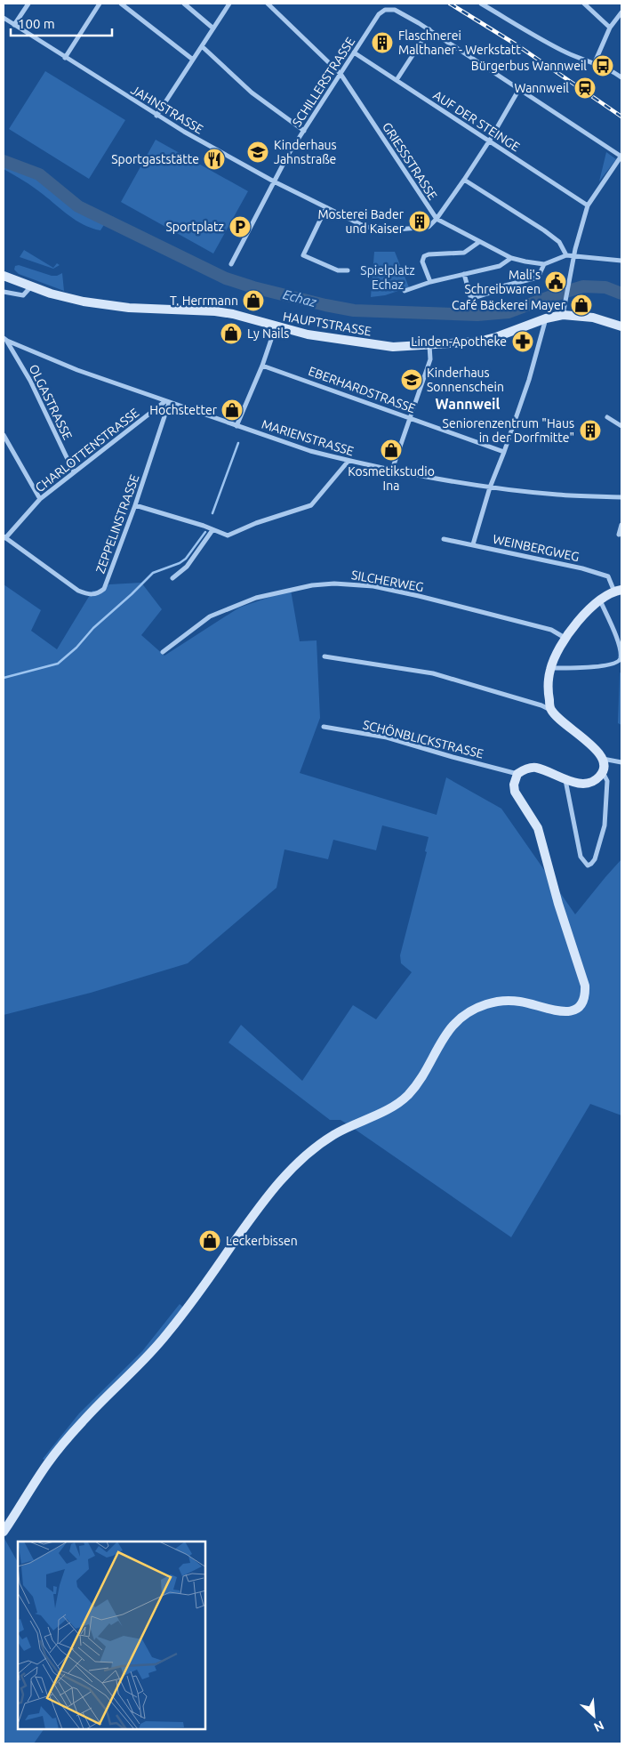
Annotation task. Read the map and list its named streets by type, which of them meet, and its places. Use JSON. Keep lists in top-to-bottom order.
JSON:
{
  "streets": {
    "street": [
      "SCHILLERSTRASSE",
      "JAHNSTRASSE",
      "AUF DER STEINGE",
      "GRIESSSTRASSE",
      "HAUPTSTRASSE",
      "EBERHARDSTRASSE",
      "OLGASTRASSE",
      "MARIENSTRASSE",
      "CHARLOTTENSTRASSE",
      "ZEPPELINSTRASSE",
      "WEINBERGWEG",
      "SILCHERWEG",
      "SCHÖNBLICKSTRASSE"
    ]
  },
  "crossings": [
    ["SCHILLERSTRASSE", "JAHNSTRASSE"],
    ["SCHILLERSTRASSE", "AUF DER STEINGE"],
    ["SCHILLERSTRASSE", "GRIESSSTRASSE"],
    ["JAHNSTRASSE", "GRIESSSTRASSE"],
    ["OLGASTRASSE", "MARIENSTRASSE"],
    ["OLGASTRASSE", "CHARLOTTENSTRASSE"],
    ["MARIENSTRASSE", "CHARLOTTENSTRASSE"],
    ["MARIENSTRASSE", "ZEPPELINSTRASSE"],
    ["CHARLOTTENSTRASSE", "ZEPPELINSTRASSE"]
  ],
  "districts": ["Wannweil"],
  "water": ["Echaz"],
  "parks": ["Spielplatz Echaz"],
  "places": {
    "building": ["Flaschnerei Malthaner - Werkstatt", "Mosterei Bader und Kaiser", "Seniorenzentrum \"Haus in der Dorfmitte\""],
    "bus stop": ["Bürgerbus Wannweil"],
    "station": ["Wannweil"],
    "school or university": ["Kinderhaus Jahnstraße", "Kinderhaus Sonnenschein"],
    "restaurant": ["Sportgaststätte"],
    "parking": ["Sportplatz"],
    "public building": ["Mali's Schreibwaren"],
    "shop": [
      "T. Herrmann",
      "Café Bäckerei Mayer",
      "Ly Nails",
      "Hochstetter",
      "Kosmetikstudio Ina",
      "Leckerbissen"
    ],
    "pharmacy": ["Linden-Apotheke"]
  },
  "scale_bar": "100 m",
  "north": "bottom right"
}
